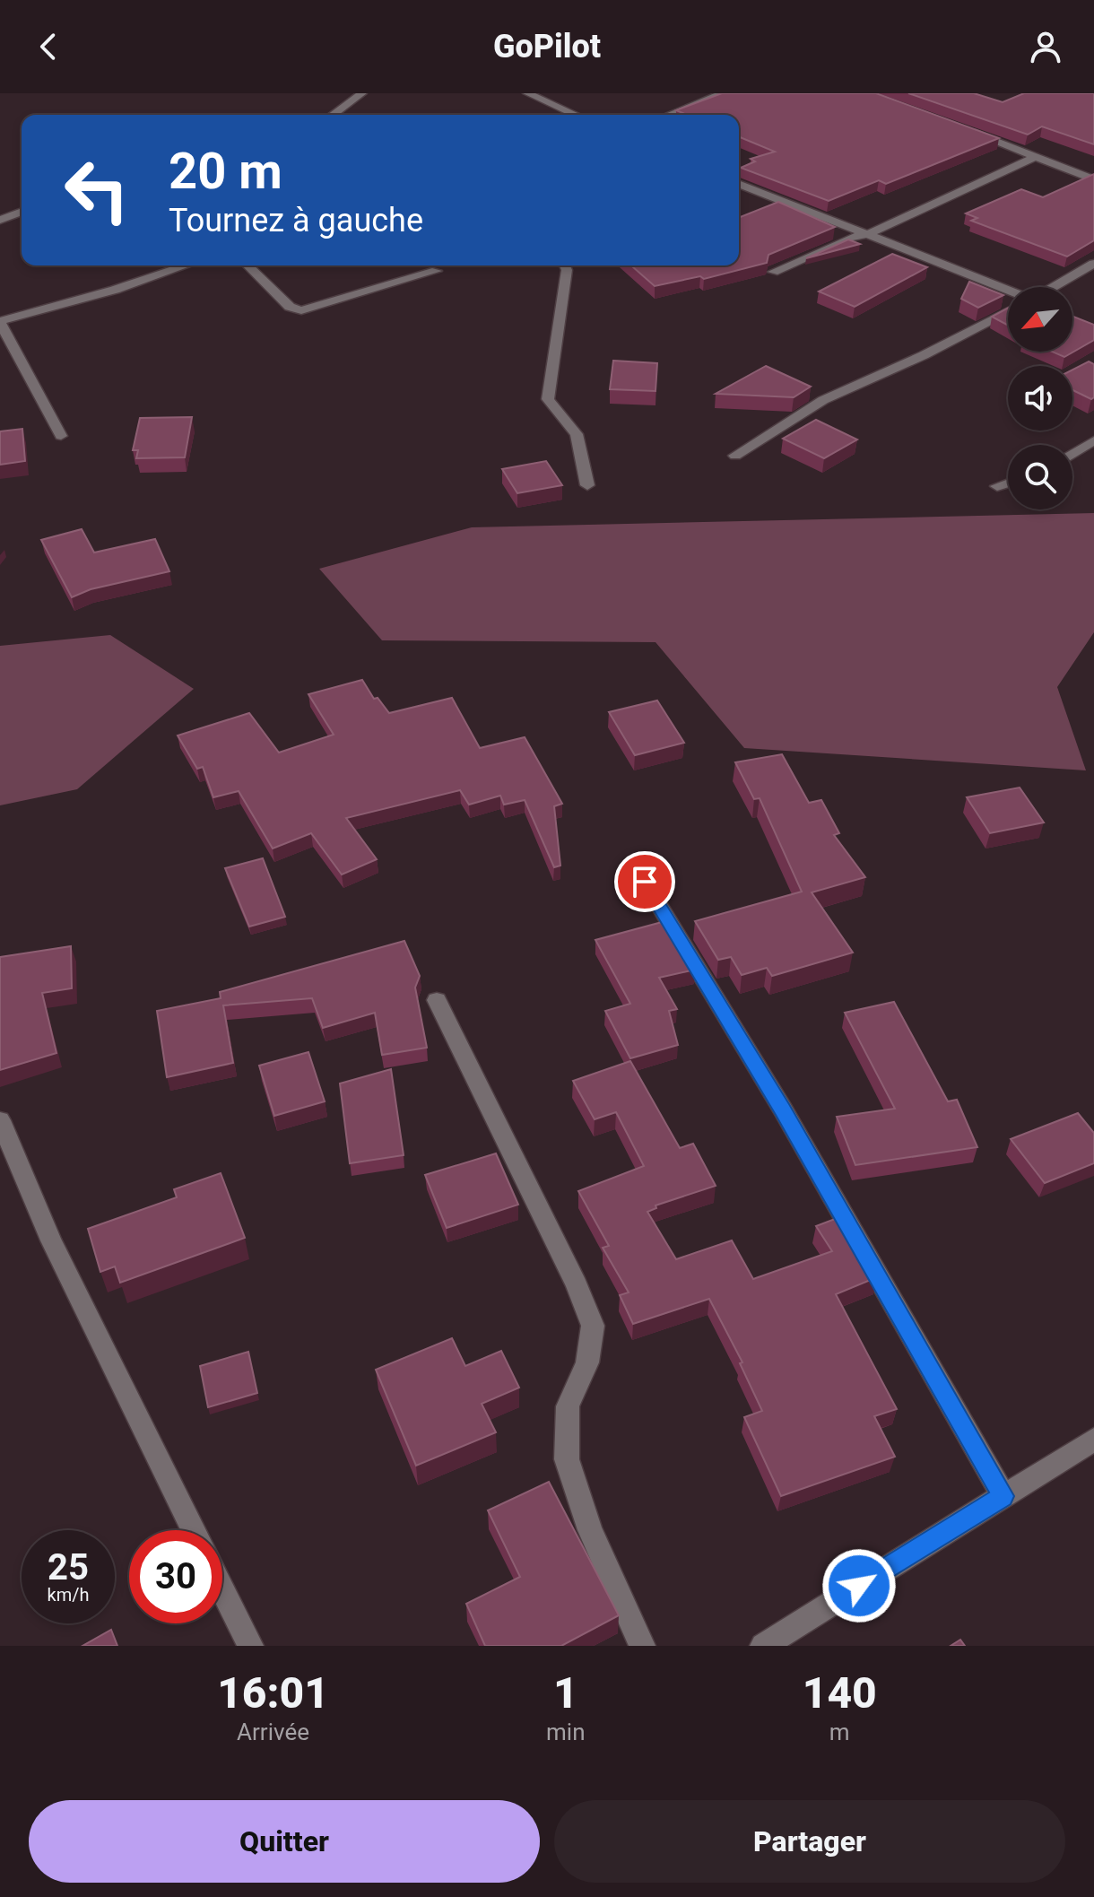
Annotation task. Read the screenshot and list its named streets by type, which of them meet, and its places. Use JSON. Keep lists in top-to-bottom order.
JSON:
{
  "north": "bottom left",
  "page": {
    "header": "GoPilot",
    "turn": ["20 m", "Tournez à gauche"],
    "speed": "25 km/h",
    "limit": "30",
    "eta": [
      "16:01",
      "Arrivée",
      "1",
      "min",
      "140",
      "m"
    ],
    "buttons": ["Quitter", "Partager"]
  }
}
